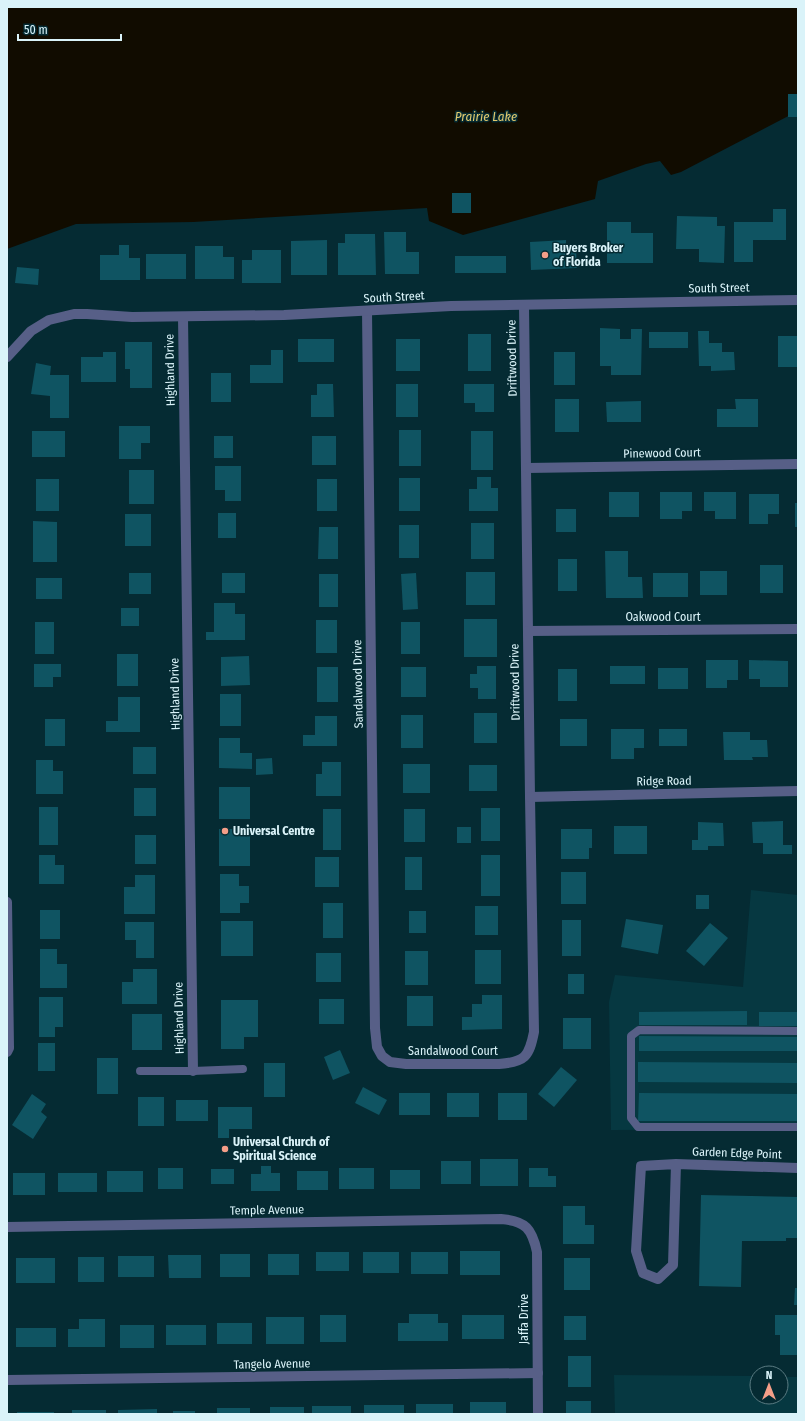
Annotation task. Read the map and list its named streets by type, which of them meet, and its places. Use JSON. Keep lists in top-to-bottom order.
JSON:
{
  "streets": {
    "street": [
      "South Street",
      "Driftwood Drive",
      "Highland Drive",
      "Pinewood Court",
      "Oakwood Court",
      "Sandalwood Drive",
      "Ridge Road",
      "Sandalwood Court",
      "Garden Edge Point",
      "Temple Avenue",
      "Jaffa Drive",
      "Tangelo Avenue"
    ]
  },
  "crossings": [
    ["South Street", "Driftwood Drive"],
    ["South Street", "Highland Drive"],
    ["South Street", "Sandalwood Drive"],
    ["Driftwood Drive", "Pinewood Court"],
    ["Driftwood Drive", "Oakwood Court"],
    ["Driftwood Drive", "Ridge Road"],
    ["Driftwood Drive", "Sandalwood Court"],
    ["Sandalwood Drive", "Sandalwood Court"],
    ["Temple Avenue", "Jaffa Drive"],
    ["Jaffa Drive", "Tangelo Avenue"]
  ],
  "water": ["Prairie Lake"],
  "places": ["Buyers Broker of Florida", "Universal Centre", "Universal Church of Spiritual Science"],
  "scale_bar": "50 m",
  "north": "top"
}
